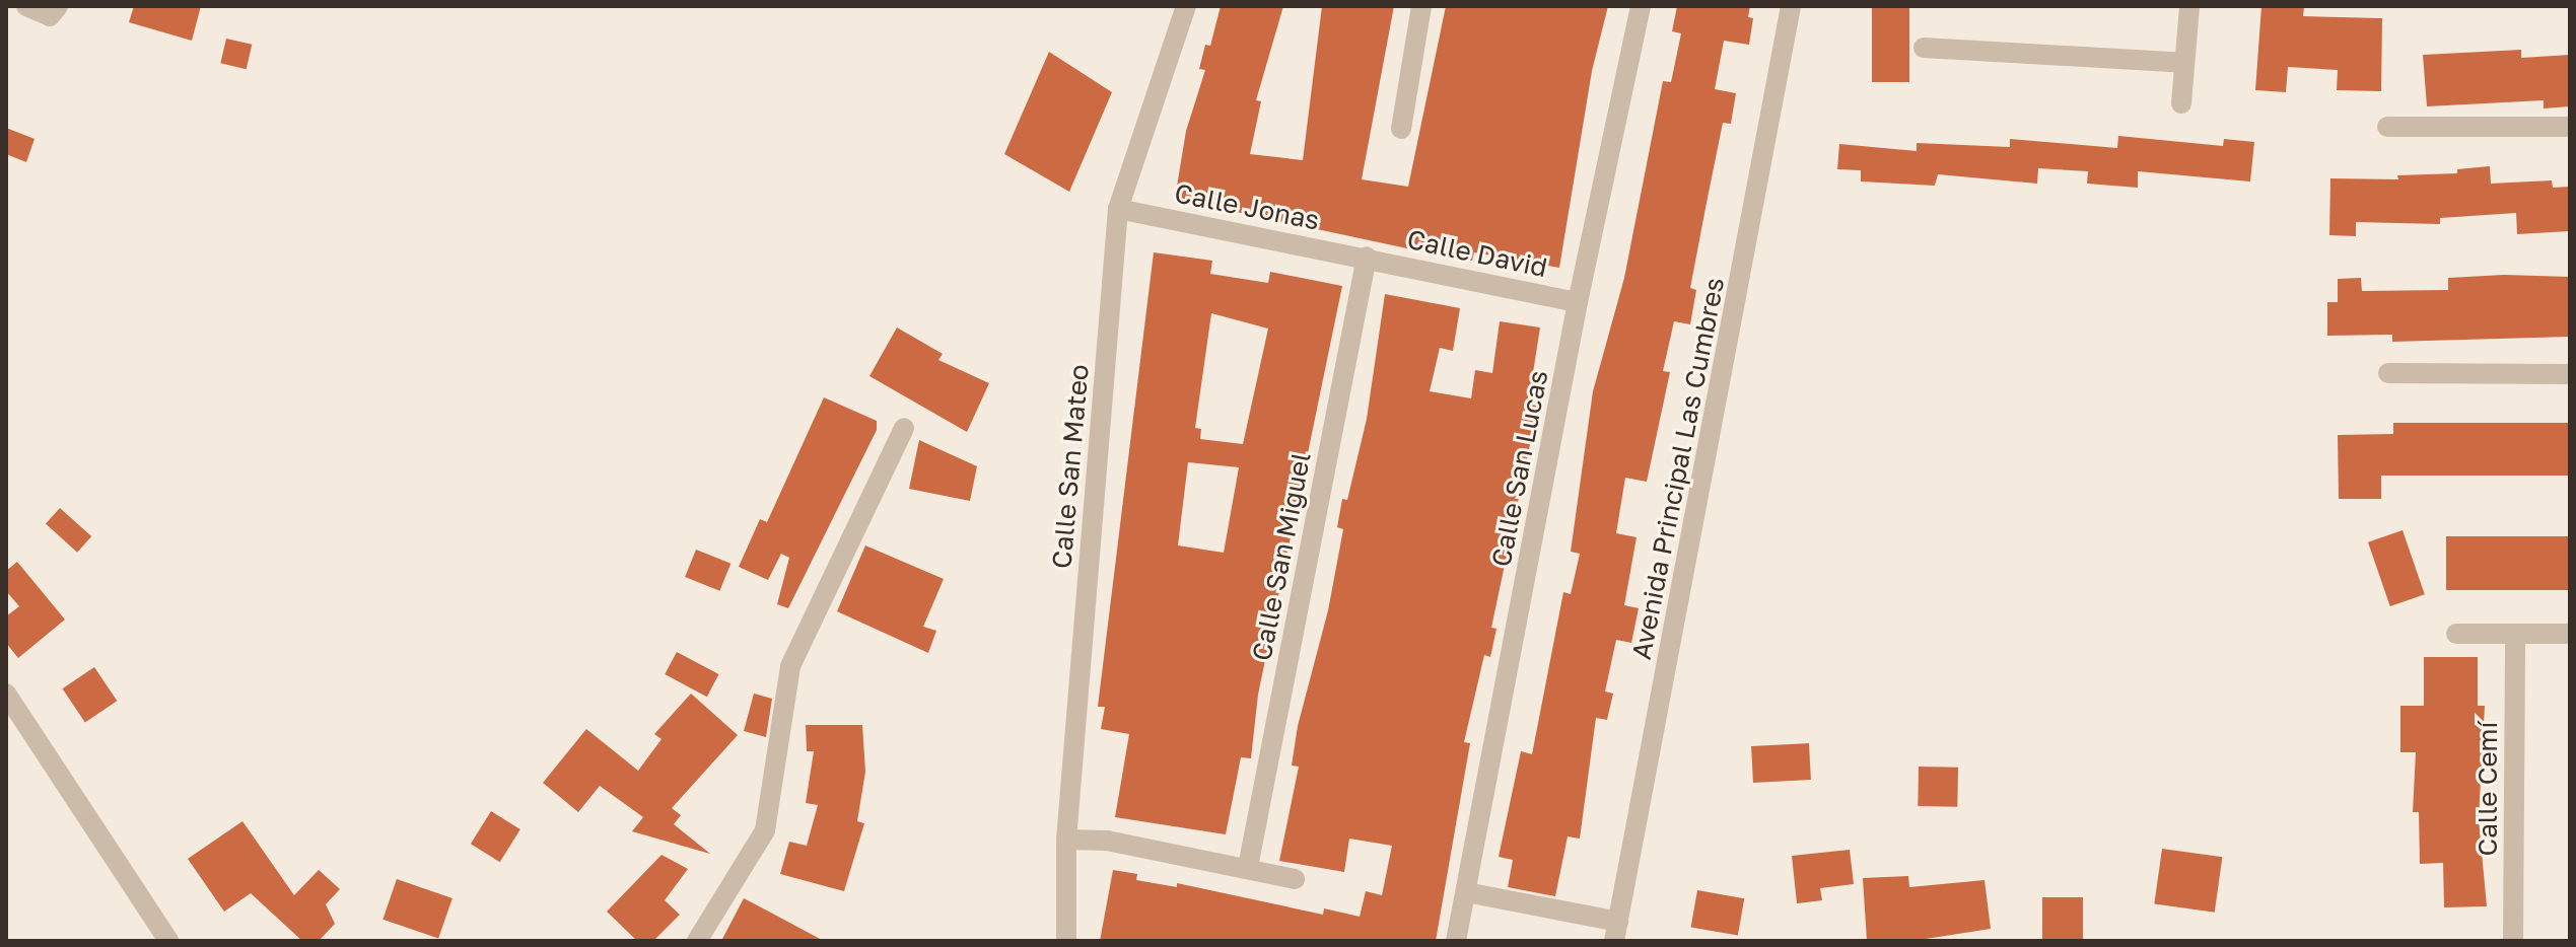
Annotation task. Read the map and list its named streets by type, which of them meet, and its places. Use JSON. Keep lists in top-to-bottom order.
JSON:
{
  "streets": {
    "street": [
      "Calle Jonas",
      "Calle David",
      "Calle San Mateo",
      "Calle San Lucas",
      "Avenida Principal Las Cumbres",
      "Calle San Miguel",
      "Calle Cemí"
    ]
  },
  "crossings": [
    ["Calle Jonas", "Calle David"],
    ["Calle Jonas", "Calle San Mateo"],
    ["Calle Jonas", "Calle San Miguel"],
    ["Calle David", "Calle San Lucas"],
    ["Calle David", "Calle San Miguel"]
  ]
}
